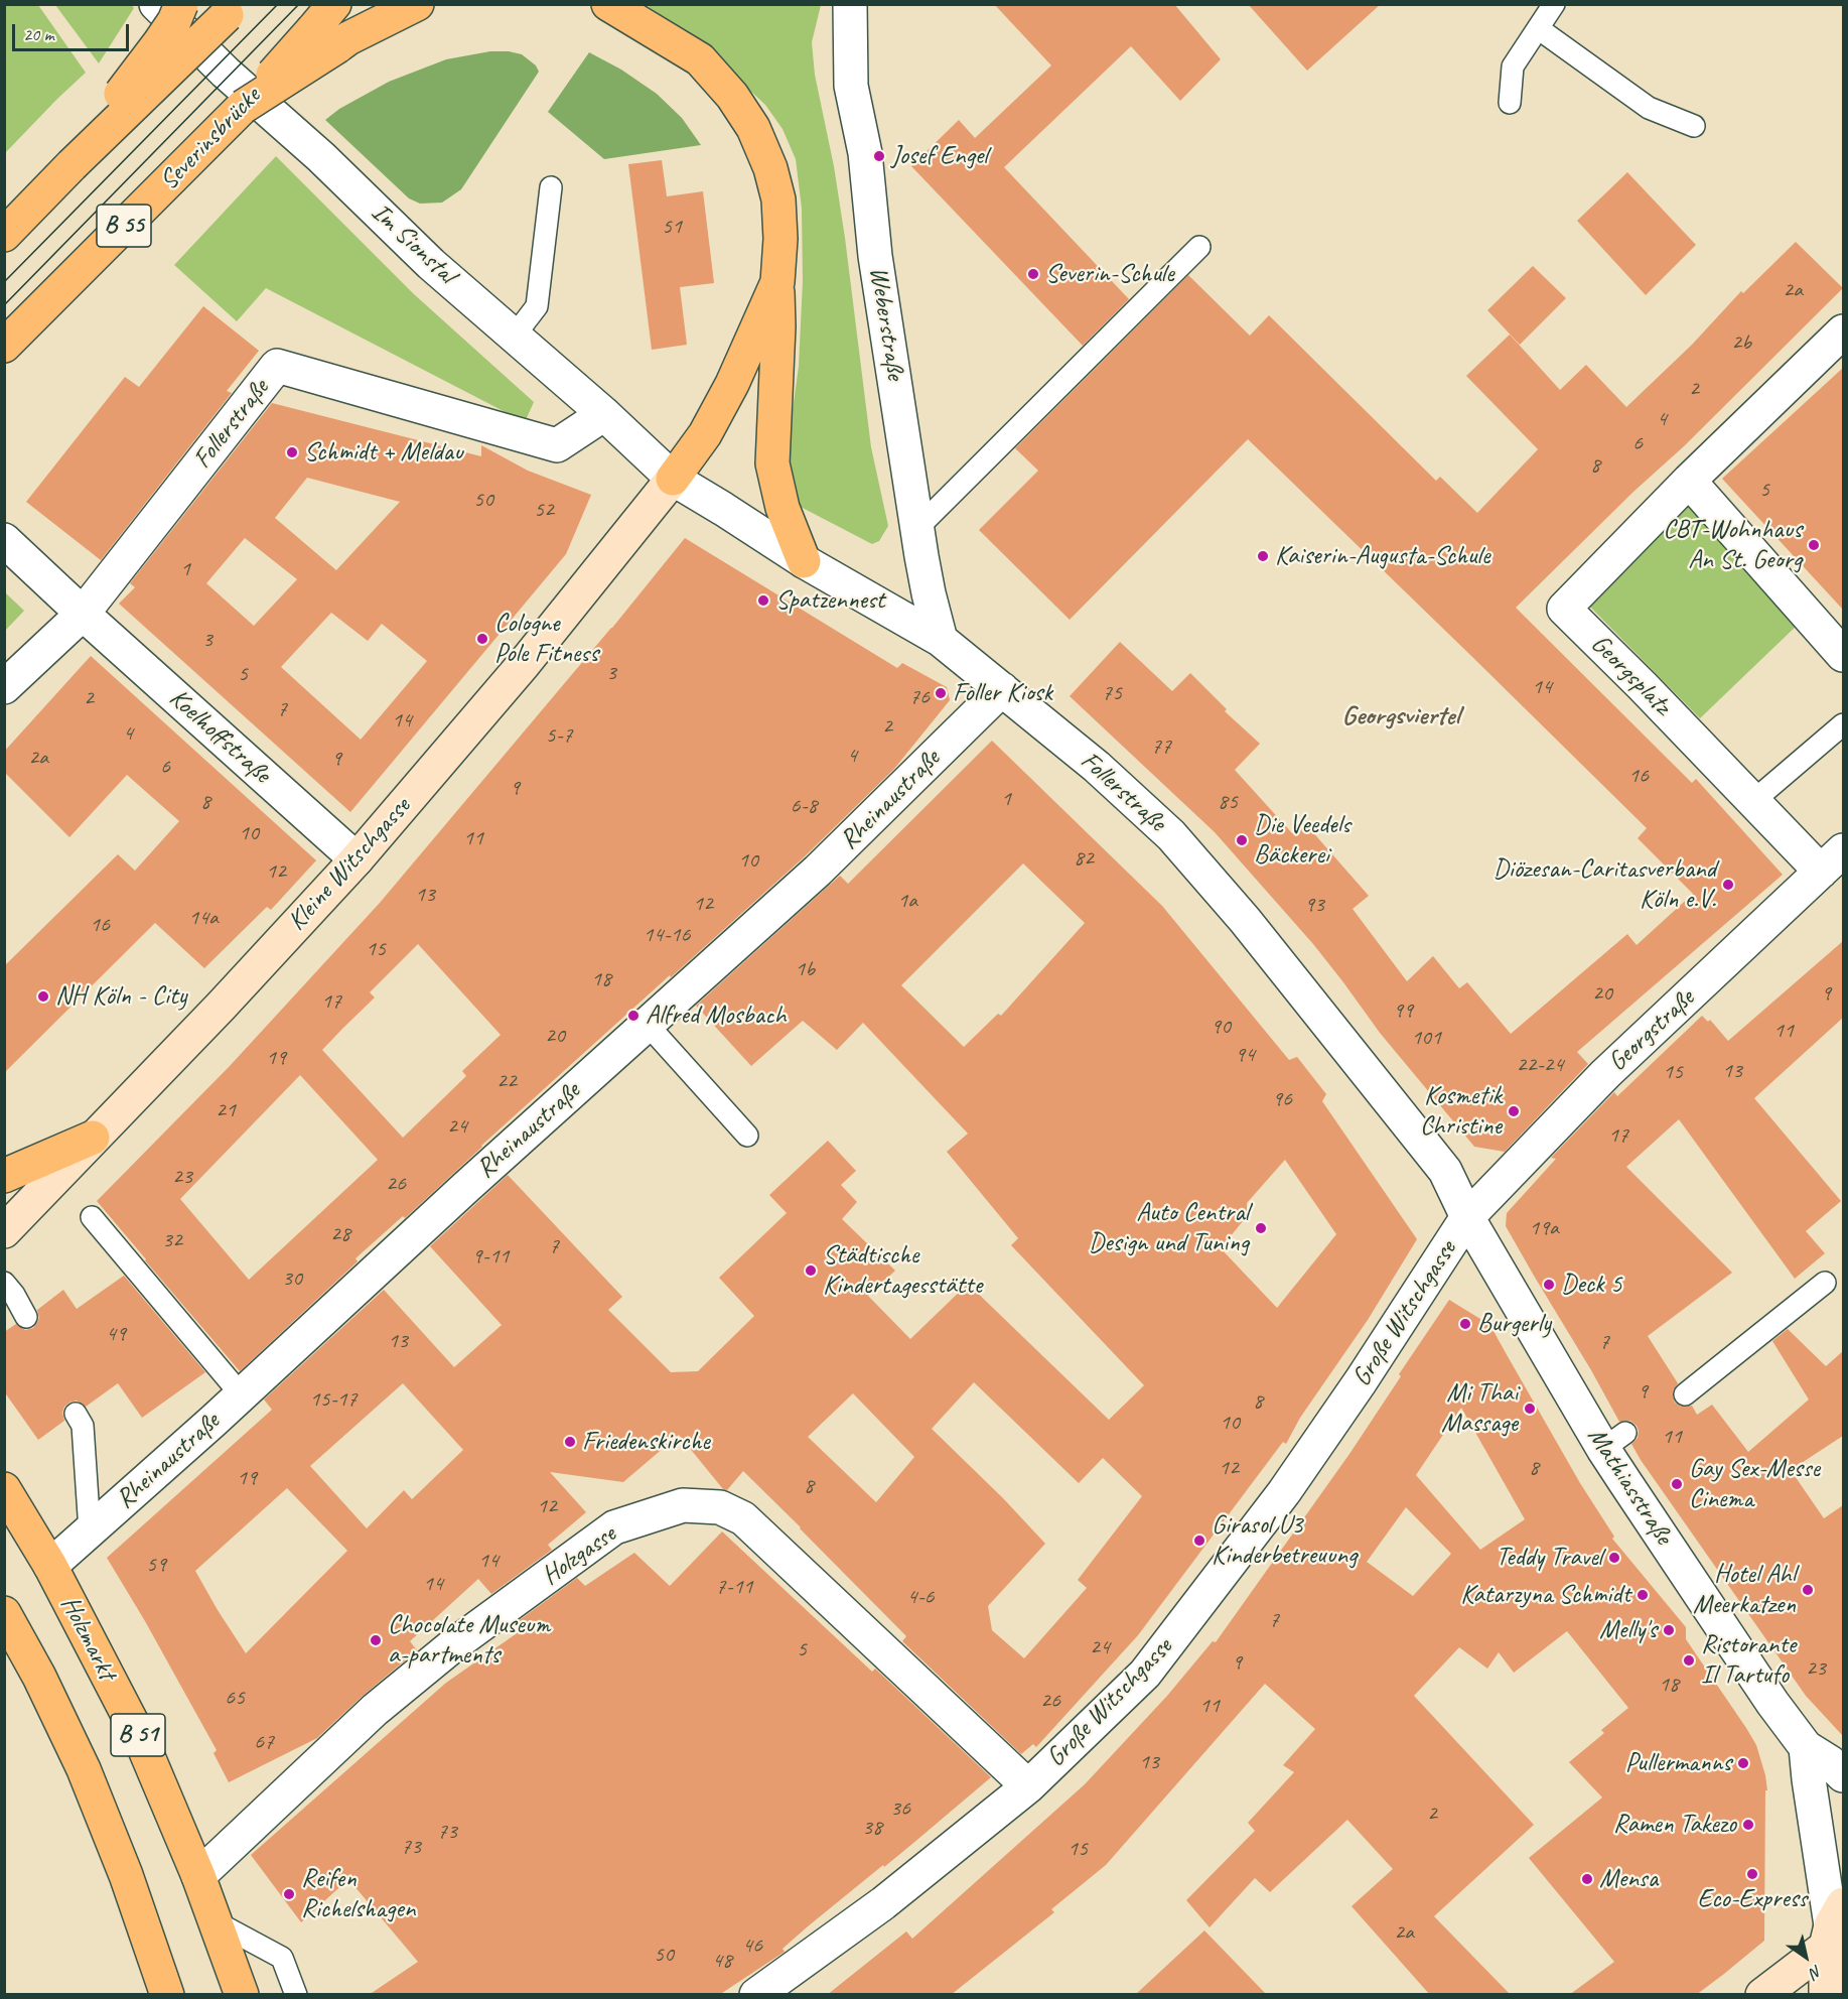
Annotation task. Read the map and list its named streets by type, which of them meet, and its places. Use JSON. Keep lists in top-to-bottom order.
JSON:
{
  "streets": {
    "main road": [
      "Severinsbrücke",
      "B 55",
      "Holzmarkt",
      "B 51"
    ],
    "street": [
      "Im Sionstal",
      "Weberstraße",
      "Follerstraße",
      "Georgsplatz",
      "Koelhoffstraße",
      "Rheinaustraße",
      "Kleine Witschgasse",
      "Georgstraße",
      "Große Witschgasse",
      "Mathiasstraße",
      "Holzgasse"
    ]
  },
  "crossings": [
    ["Im Sionstal", "Follerstraße"],
    ["Im Sionstal", "Kleine Witschgasse"],
    ["Weberstraße", "Follerstraße"],
    ["Follerstraße", "Koelhoffstraße"],
    ["Follerstraße", "Rheinaustraße"],
    ["Follerstraße", "Kleine Witschgasse"],
    ["Follerstraße", "Georgstraße"],
    ["Follerstraße", "Große Witschgasse"],
    ["Follerstraße", "Mathiasstraße"],
    ["Georgsplatz", "Georgstraße"],
    ["Koelhoffstraße", "Kleine Witschgasse"],
    ["Rheinaustraße", "Holzmarkt"],
    ["Georgstraße", "Große Witschgasse"],
    ["Georgstraße", "Mathiasstraße"],
    ["Große Witschgasse", "Mathiasstraße"],
    ["Große Witschgasse", "Holzgasse"],
    ["Holzgasse", "Holzmarkt"]
  ],
  "districts": ["Georgsviertel"],
  "places": [
    "Josef Engel",
    "Severin-Schule",
    "Schmidt + Meldau",
    "CBT-Wohnhaus An St. Georg",
    "Kaiserin-Augusta-Schule",
    "Spatzennest",
    "Cologne Pole Fitness",
    "Foller Kiosk",
    "Die Veedels Bäckerei",
    "Diözesan-Caritasverband Köln e.V.",
    "NH Köln - City",
    "Alfred Mosbach",
    "Kosmetik Christine",
    "Auto Central Design und Tuning",
    "Städtische Kindertagesstätte",
    "Deck 5",
    "Burgerly",
    "Mi Thai Massage",
    "Friedenskirche",
    "Gay Sex-Messe Cinema",
    "Girasol U3 Kinderbetreuung",
    "Teddy Travel",
    "Hotel Ahl Meerkatzen",
    "Katarzyna Schmidt",
    "Melly's",
    "Chocolate Museum a-partments",
    "Ristorante Il Tartufo",
    "Pullermanns",
    "Ramen Takezo",
    "Eco-Express",
    "Mensa",
    "Reifen Richelshagen"
  ],
  "house_numbers": [
    "51",
    "2a",
    "2b",
    "2",
    "4",
    "6",
    "8",
    "5",
    "50",
    "52",
    "1",
    "3",
    "3",
    "5",
    "14",
    "75",
    "76",
    "2",
    "7",
    "14",
    "2",
    "4",
    "5-7",
    "77",
    "4",
    "2a",
    "9",
    "6",
    "16",
    "9",
    "1",
    "8",
    "85",
    "6-8",
    "10",
    "11",
    "82",
    "10",
    "12",
    "13",
    "1a",
    "12",
    "93",
    "14a",
    "16",
    "14-16",
    "15",
    "1b",
    "18",
    "20",
    "9",
    "17",
    "99",
    "90",
    "11",
    "20",
    "101",
    "94",
    "19",
    "22-24",
    "13",
    "15",
    "22",
    "96",
    "21",
    "24",
    "17",
    "23",
    "26",
    "19a",
    "28",
    "32",
    "7",
    "9-11",
    "30",
    "49",
    "13",
    "7",
    "9",
    "15-17",
    "8",
    "10",
    "11",
    "12",
    "8",
    "19",
    "8",
    "12",
    "14",
    "59",
    "14",
    "7-11",
    "4-6",
    "7",
    "24",
    "5",
    "9",
    "23",
    "18",
    "65",
    "26",
    "11",
    "67",
    "13",
    "36",
    "2",
    "38",
    "73",
    "73",
    "15",
    "2a",
    "46",
    "50",
    "48"
  ],
  "scale_bar": "20 m",
  "north": "bottom right"
}
